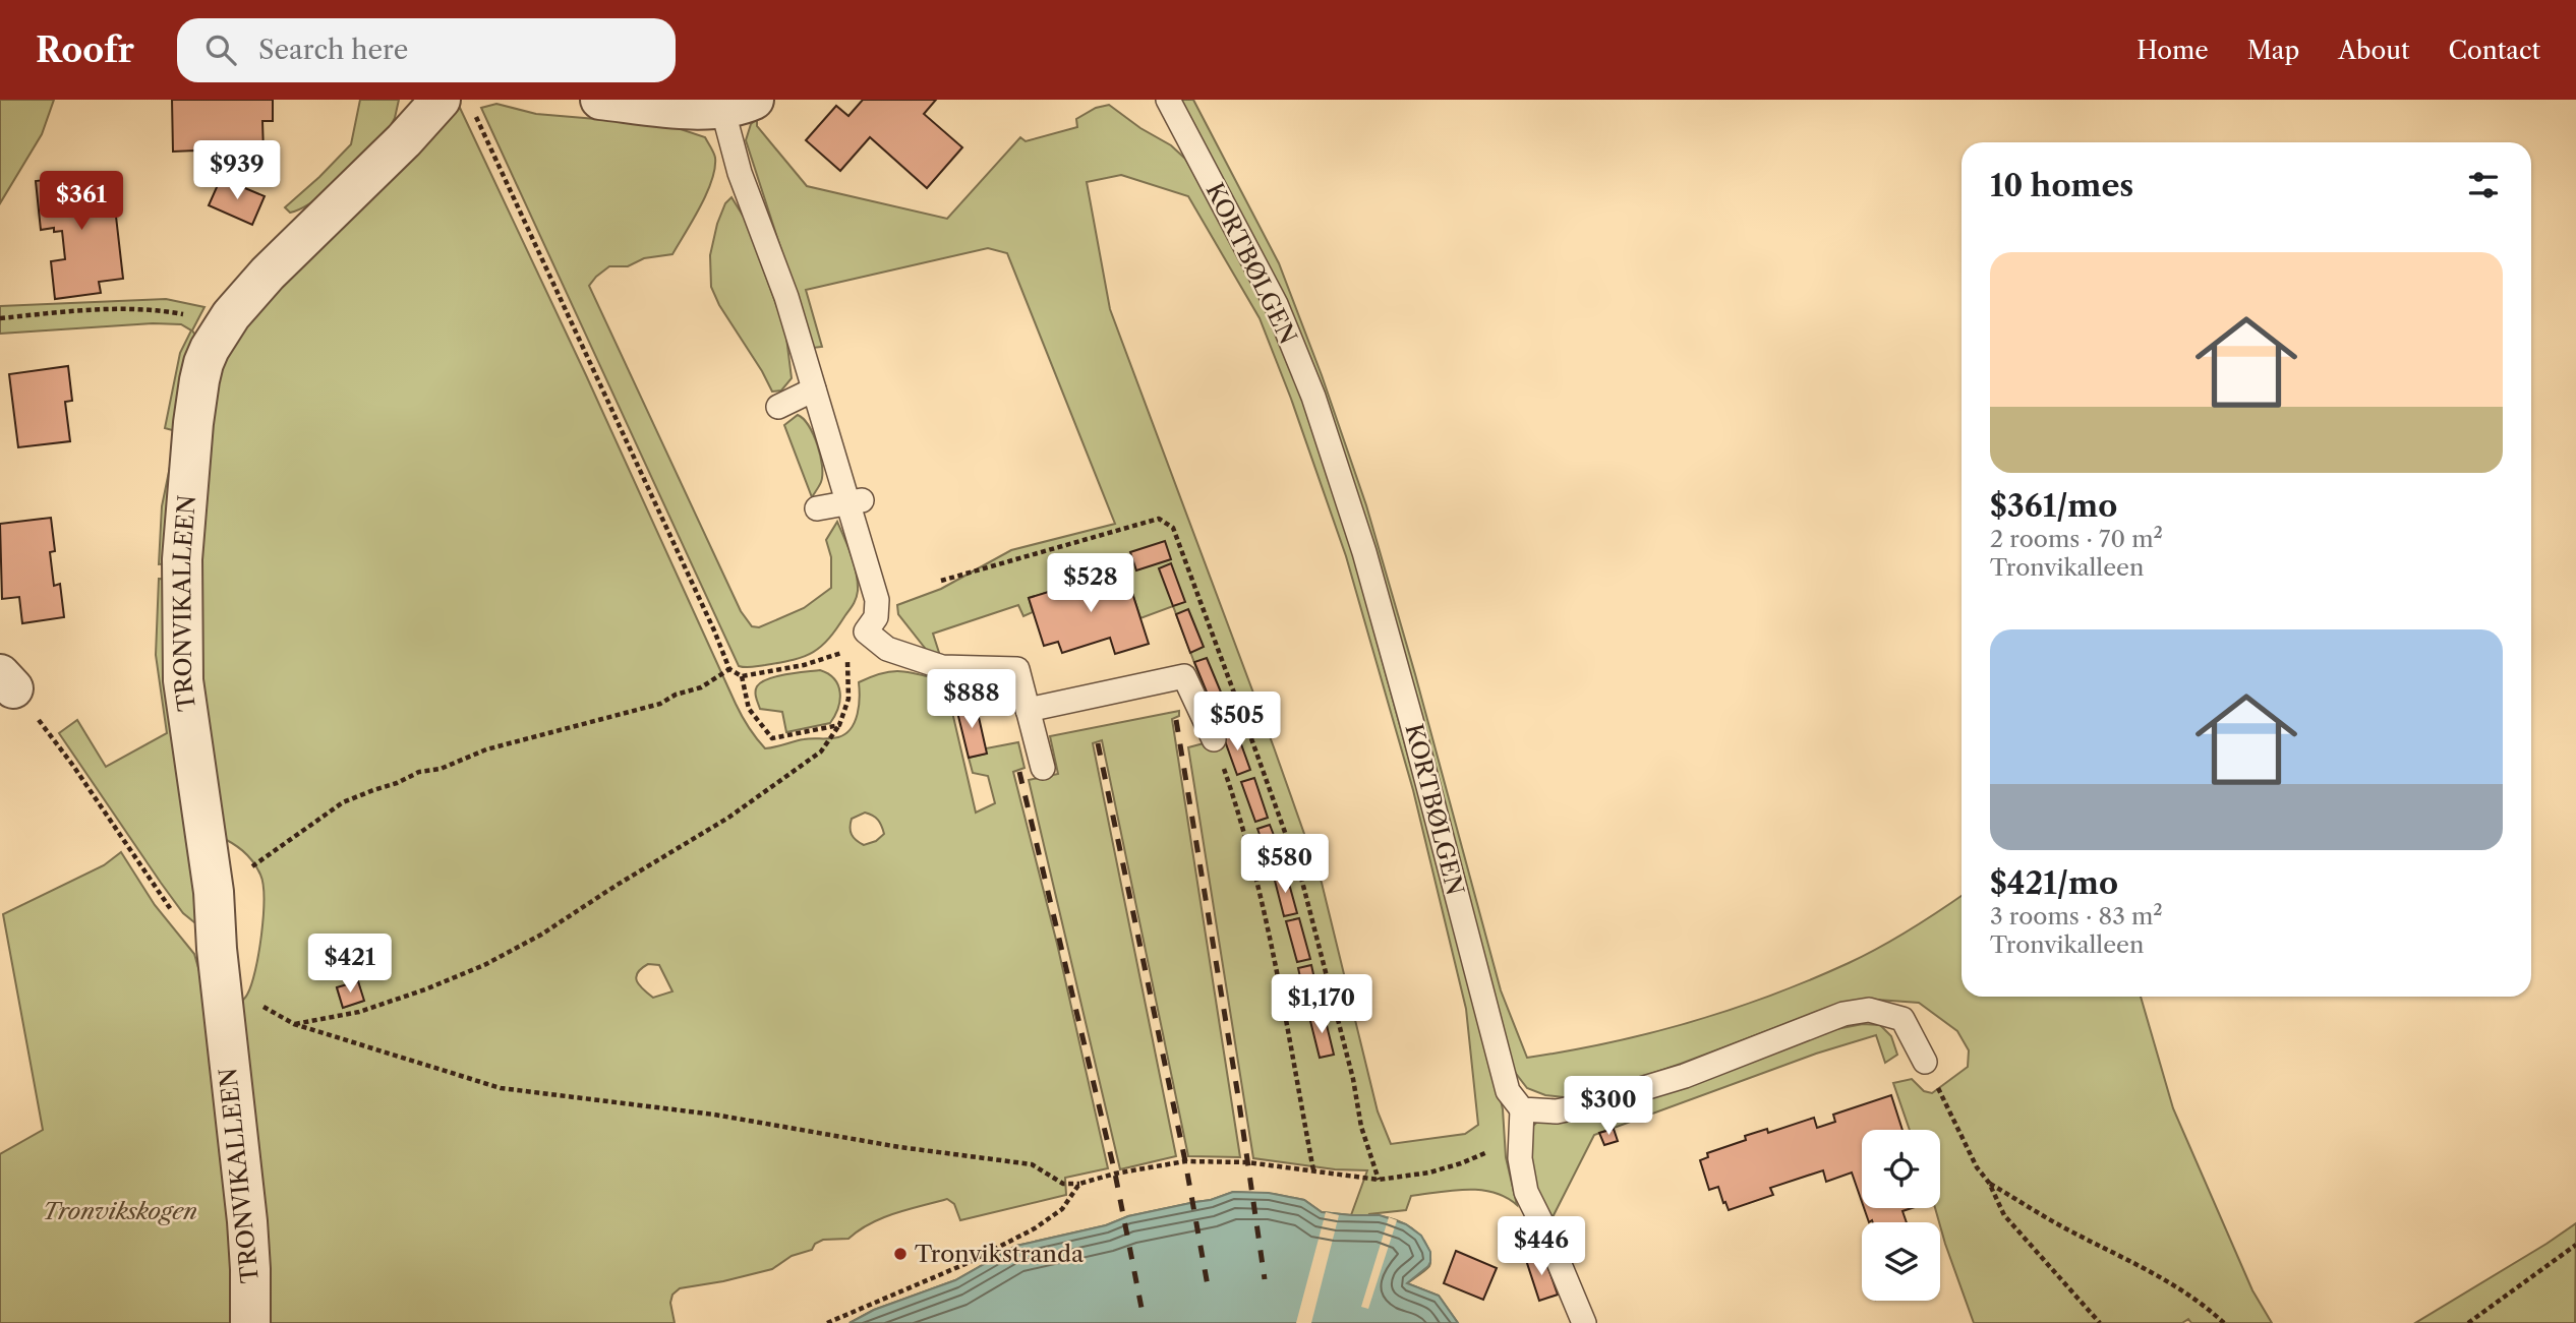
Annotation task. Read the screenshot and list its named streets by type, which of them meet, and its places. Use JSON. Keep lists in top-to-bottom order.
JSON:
{
  "streets": {
    "street": ["TRONVIKALLEEN"],
    "lane": ["KORTBØLGEN"]
  },
  "parks": ["Tronvikskogen"],
  "places": ["Tronvikstranda"],
  "page": {
    "header": "Roofr",
    "search": "Search here",
    "nav": [
      "Home",
      "Map",
      "About",
      "Contact"
    ],
    "price": [
      "$939",
      "$361",
      "$528",
      "$888",
      "$505",
      "$580",
      "$421",
      "$1,170",
      "$300",
      "$446"
    ],
    "heading": "10 homes",
    "list": [
      {
        "name": "$361/mo",
        "note": "2 rooms · 70 m² · Tronvikalleen"
      },
      {
        "name": "$421/mo",
        "note": "3 rooms · 83 m² · Tronvikalleen"
      }
    ]
  }
}
